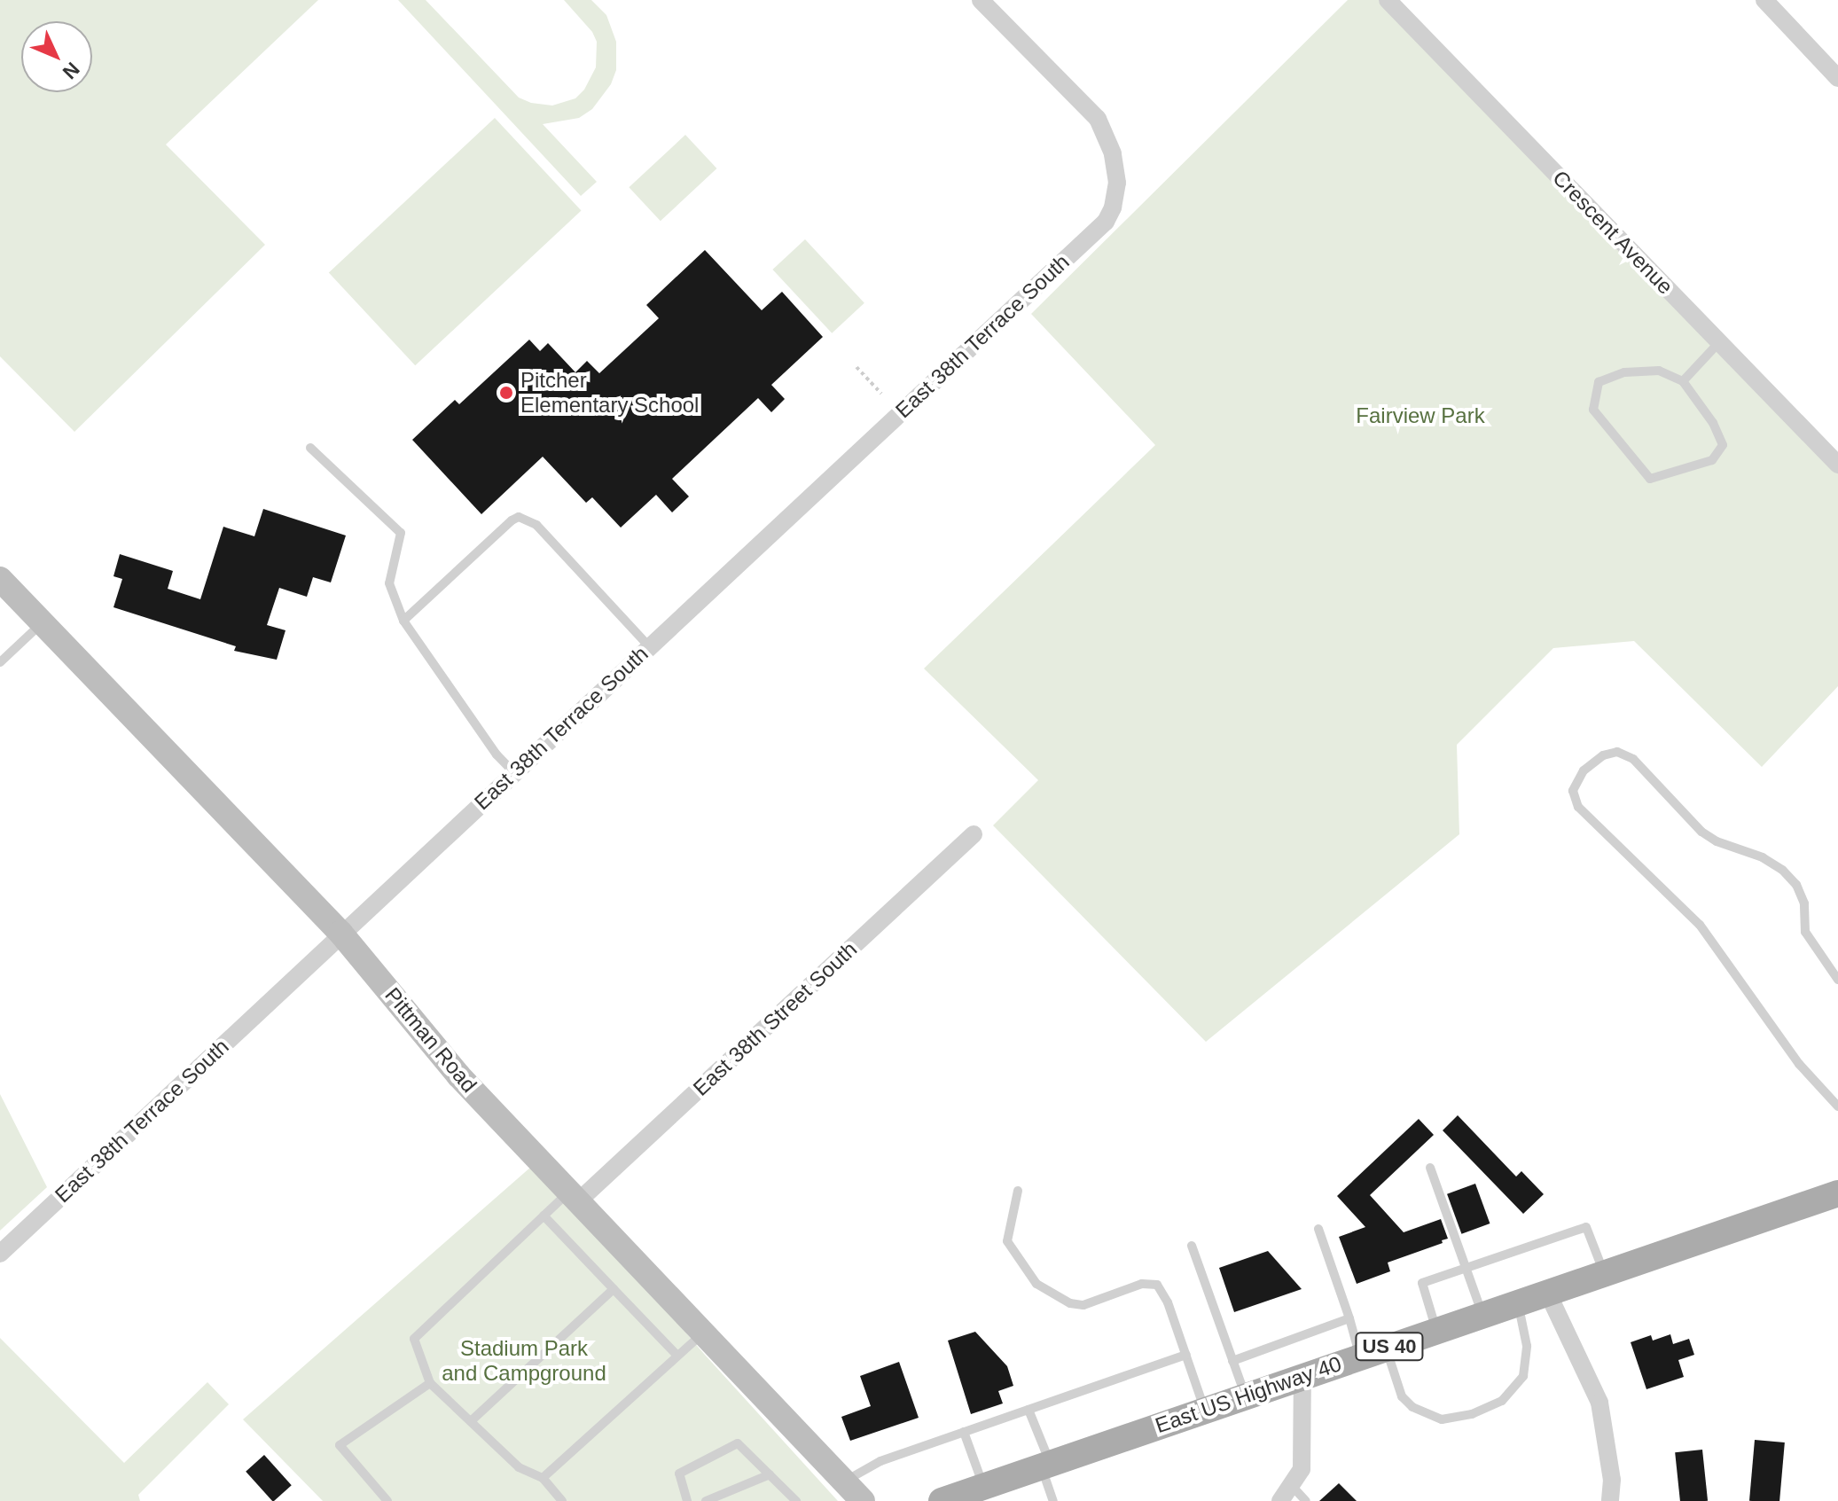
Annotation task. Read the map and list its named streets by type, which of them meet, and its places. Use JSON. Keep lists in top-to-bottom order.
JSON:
{
  "streets": {
    "main road": ["US 40", "East US Highway 40"],
    "street": [
      "Crescent Avenue",
      "East 38th Terrace South",
      "East 38th Street South",
      "Pittman Road"
    ]
  },
  "crossings": [
    ["East 38th Terrace South", "Pittman Road"],
    ["East 38th Street South", "Pittman Road"]
  ],
  "parks": ["Fairview Park", "Stadium Park and Campground"],
  "places": ["Pitcher Elementary School"],
  "north": "bottom right"
}
